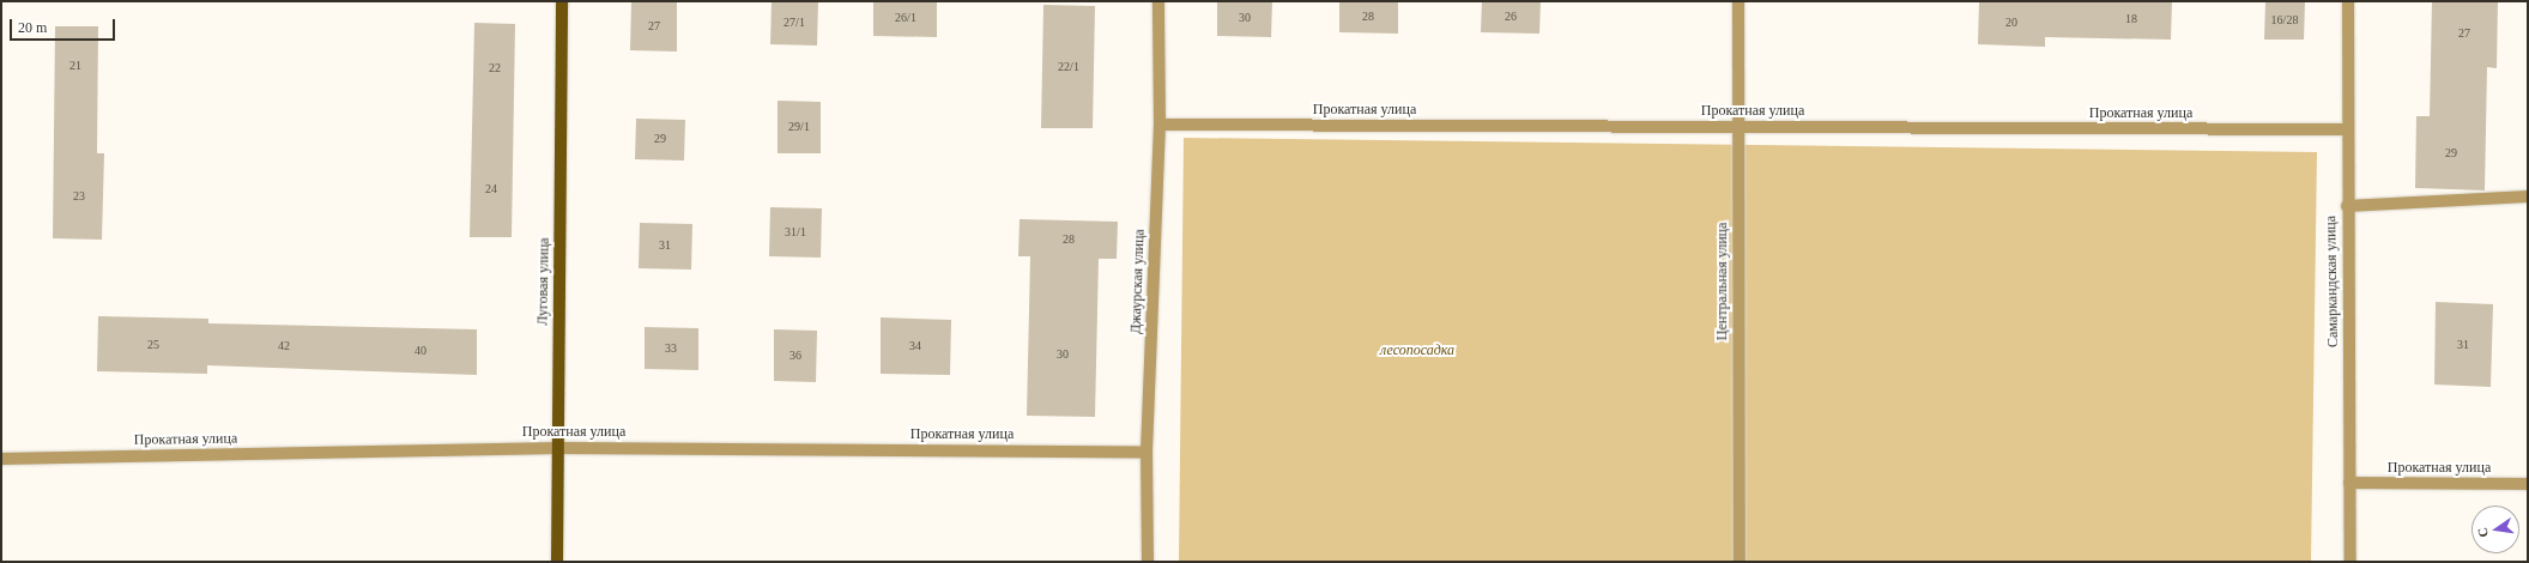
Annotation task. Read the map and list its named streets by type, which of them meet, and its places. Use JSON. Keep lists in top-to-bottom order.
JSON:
{
  "streets": {
    "main road": ["Луговая улица"],
    "street": [
      "Прокатная улица",
      "Джаурская улица",
      "Центральная улица",
      "Самаркандская улица"
    ]
  },
  "crossings": [
    ["Прокатная улица", "Луговая улица"],
    ["Прокатная улица", "Джаурская улица"],
    ["Прокатная улица", "Центральная улица"],
    ["Прокатная улица", "Самаркандская улица"]
  ],
  "parks": ["лесопосадка"],
  "house_numbers": [
    "28",
    "26",
    "26/1",
    "30",
    "18",
    "16/28",
    "27/1",
    "20",
    "27",
    "27",
    "21",
    "22/1",
    "22",
    "29/1",
    "29",
    "29",
    "24",
    "23",
    "31/1",
    "28",
    "31",
    "25",
    "31",
    "42",
    "34",
    "33",
    "40",
    "30",
    "36"
  ],
  "scale_bar": "20 m",
  "north": "left"
}
